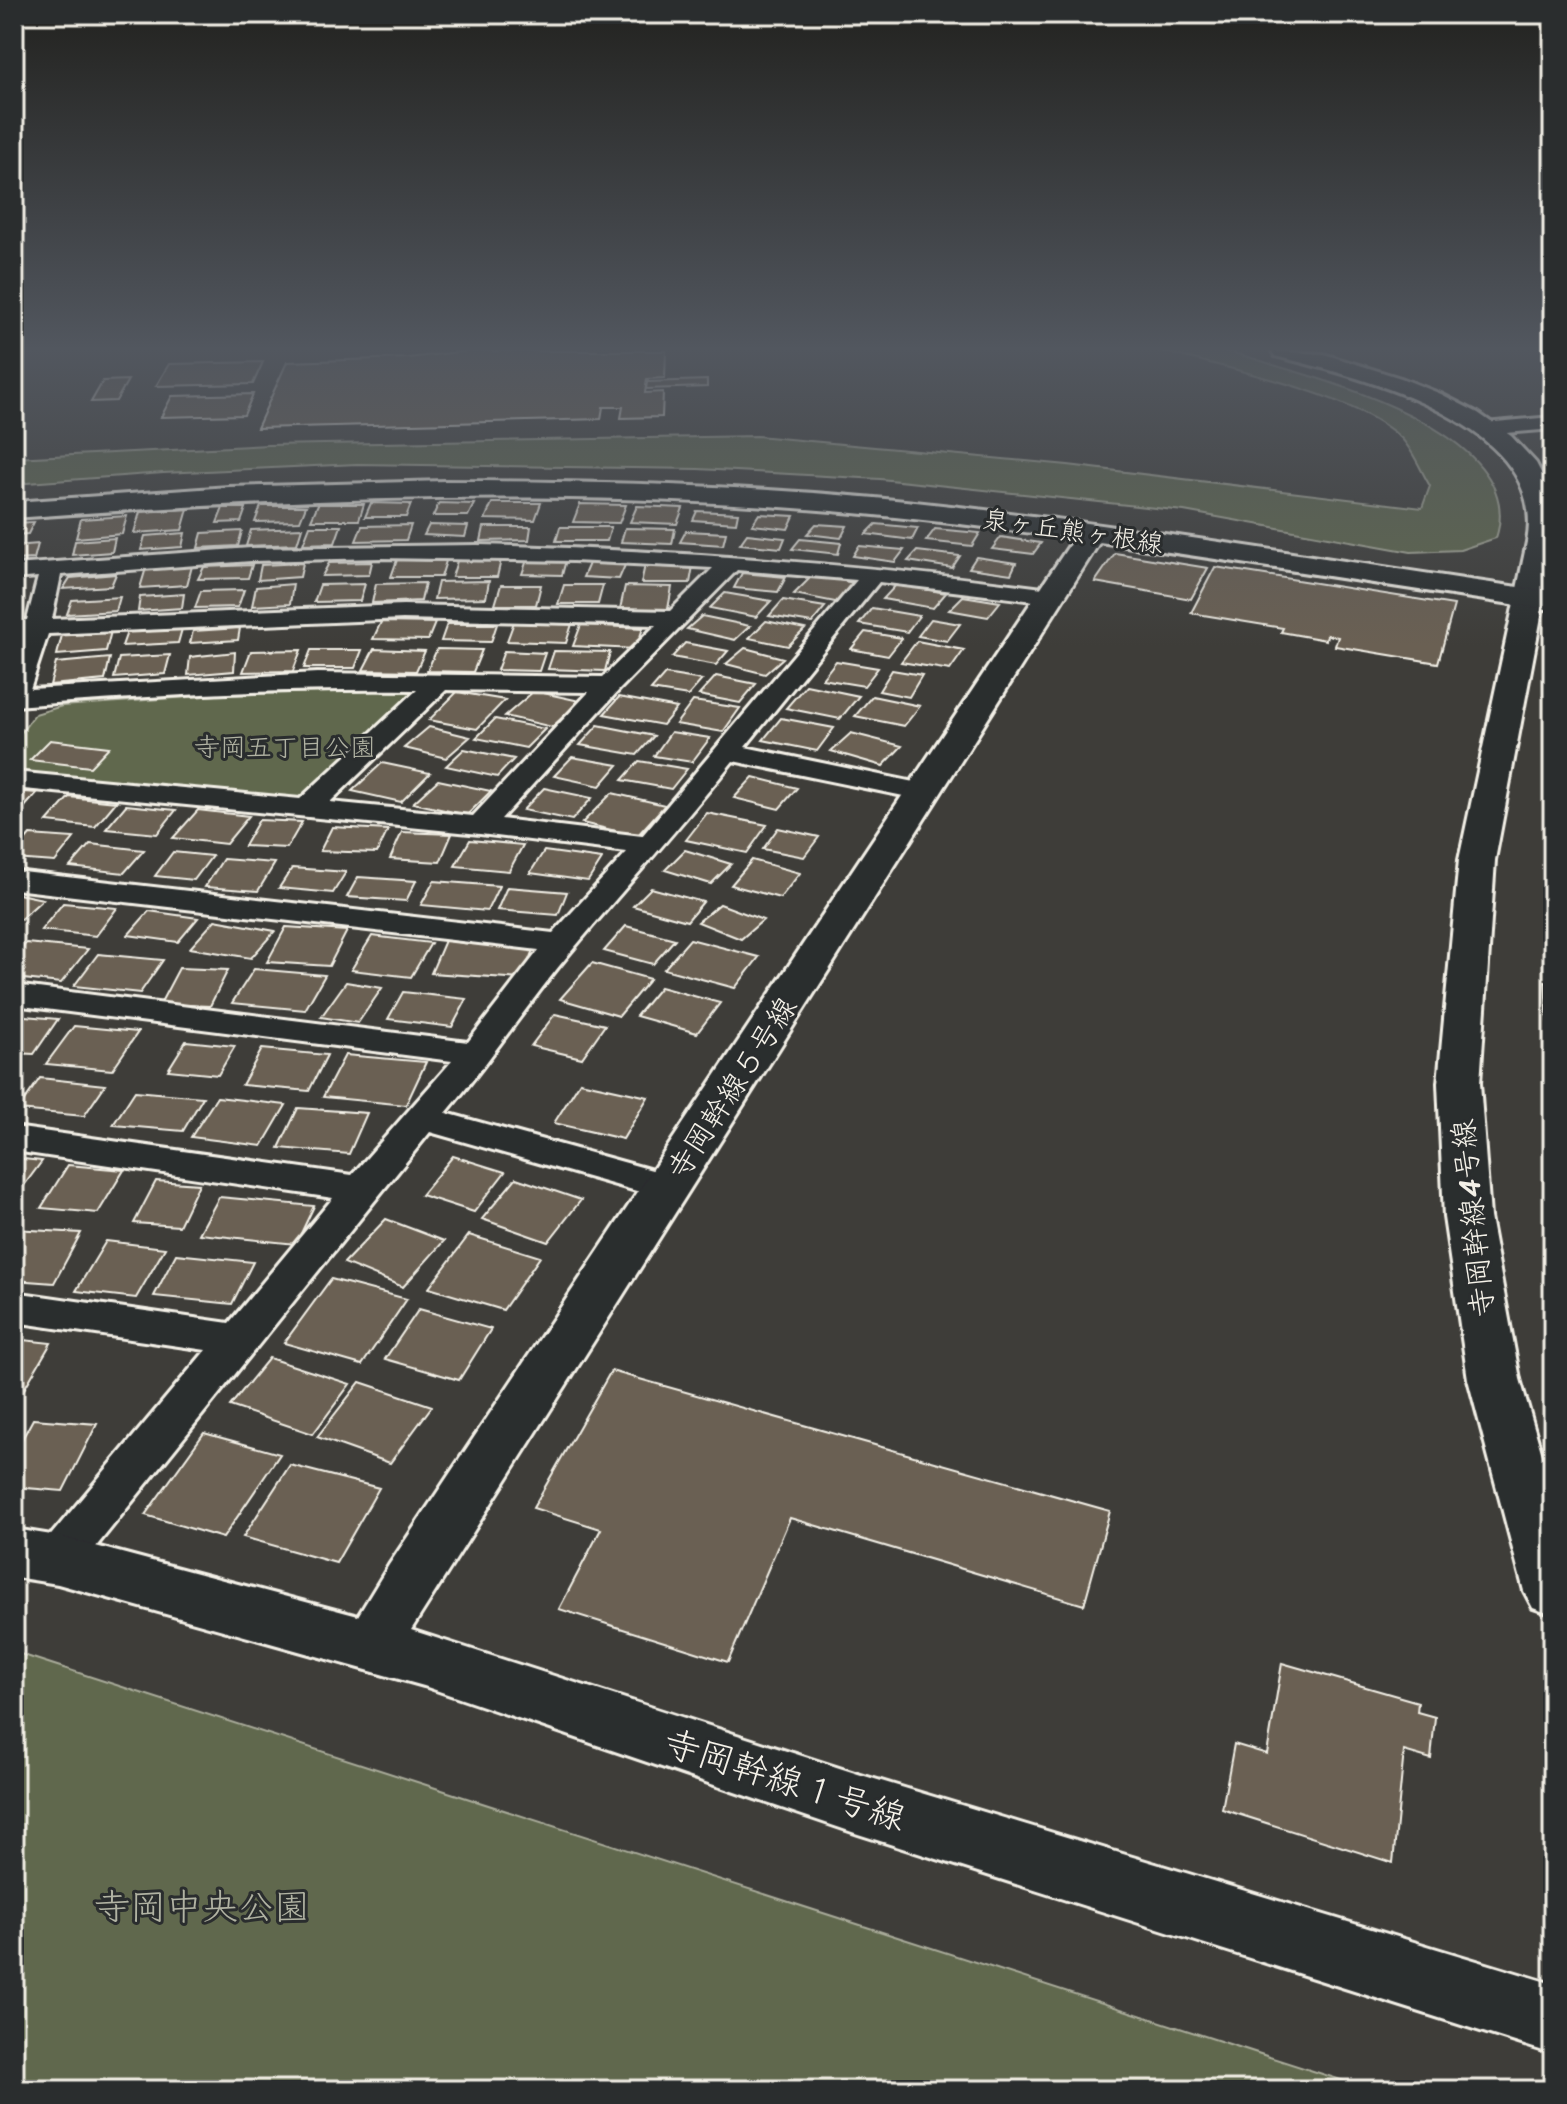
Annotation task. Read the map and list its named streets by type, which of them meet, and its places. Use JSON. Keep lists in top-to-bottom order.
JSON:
{
  "streets": {
    "main road": ["泉ヶ丘熊ヶ根線"],
    "street": ["寺岡幹線５号線", "寺岡幹線4号線", "寺岡幹線１号線"]
  },
  "crossings": [
    ["泉ヶ丘熊ヶ根線", "寺岡幹線５号線"],
    ["泉ヶ丘熊ヶ根線", "寺岡幹線4号線"],
    ["寺岡幹線５号線", "寺岡幹線１号線"]
  ],
  "parks": ["寺岡五丁目公園", "寺岡中央公園"]
}
